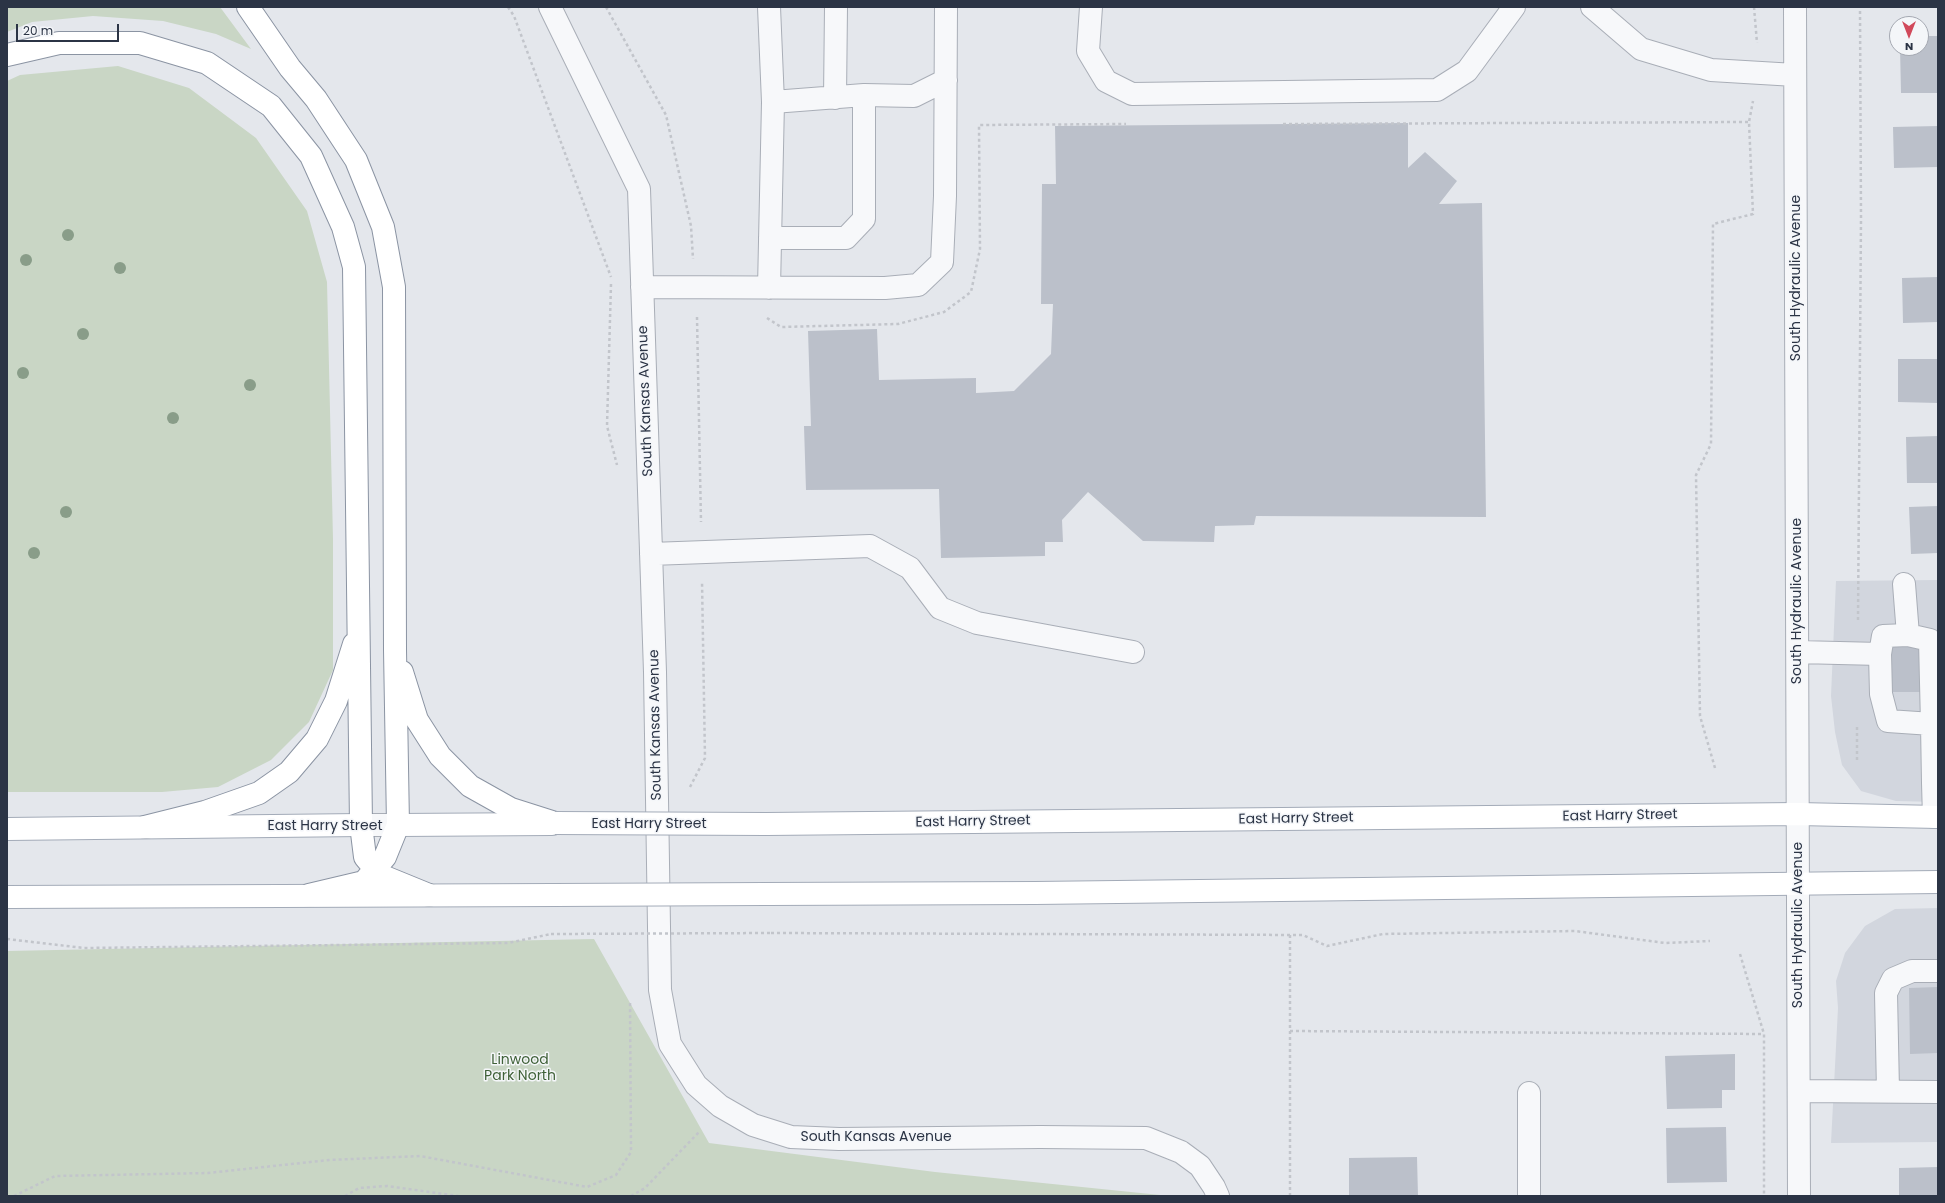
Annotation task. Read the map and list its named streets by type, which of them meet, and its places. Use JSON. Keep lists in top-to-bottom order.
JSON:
{
  "streets": {
    "main road": ["East Harry Street"],
    "street": ["South Hydraulic Avenue", "South Kansas Avenue"]
  },
  "crossings": [
    ["South Hydraulic Avenue", "East Harry Street"]
  ],
  "parks": ["Linwood Park North"],
  "scale_bar": "20 m",
  "north": "bottom"
}
